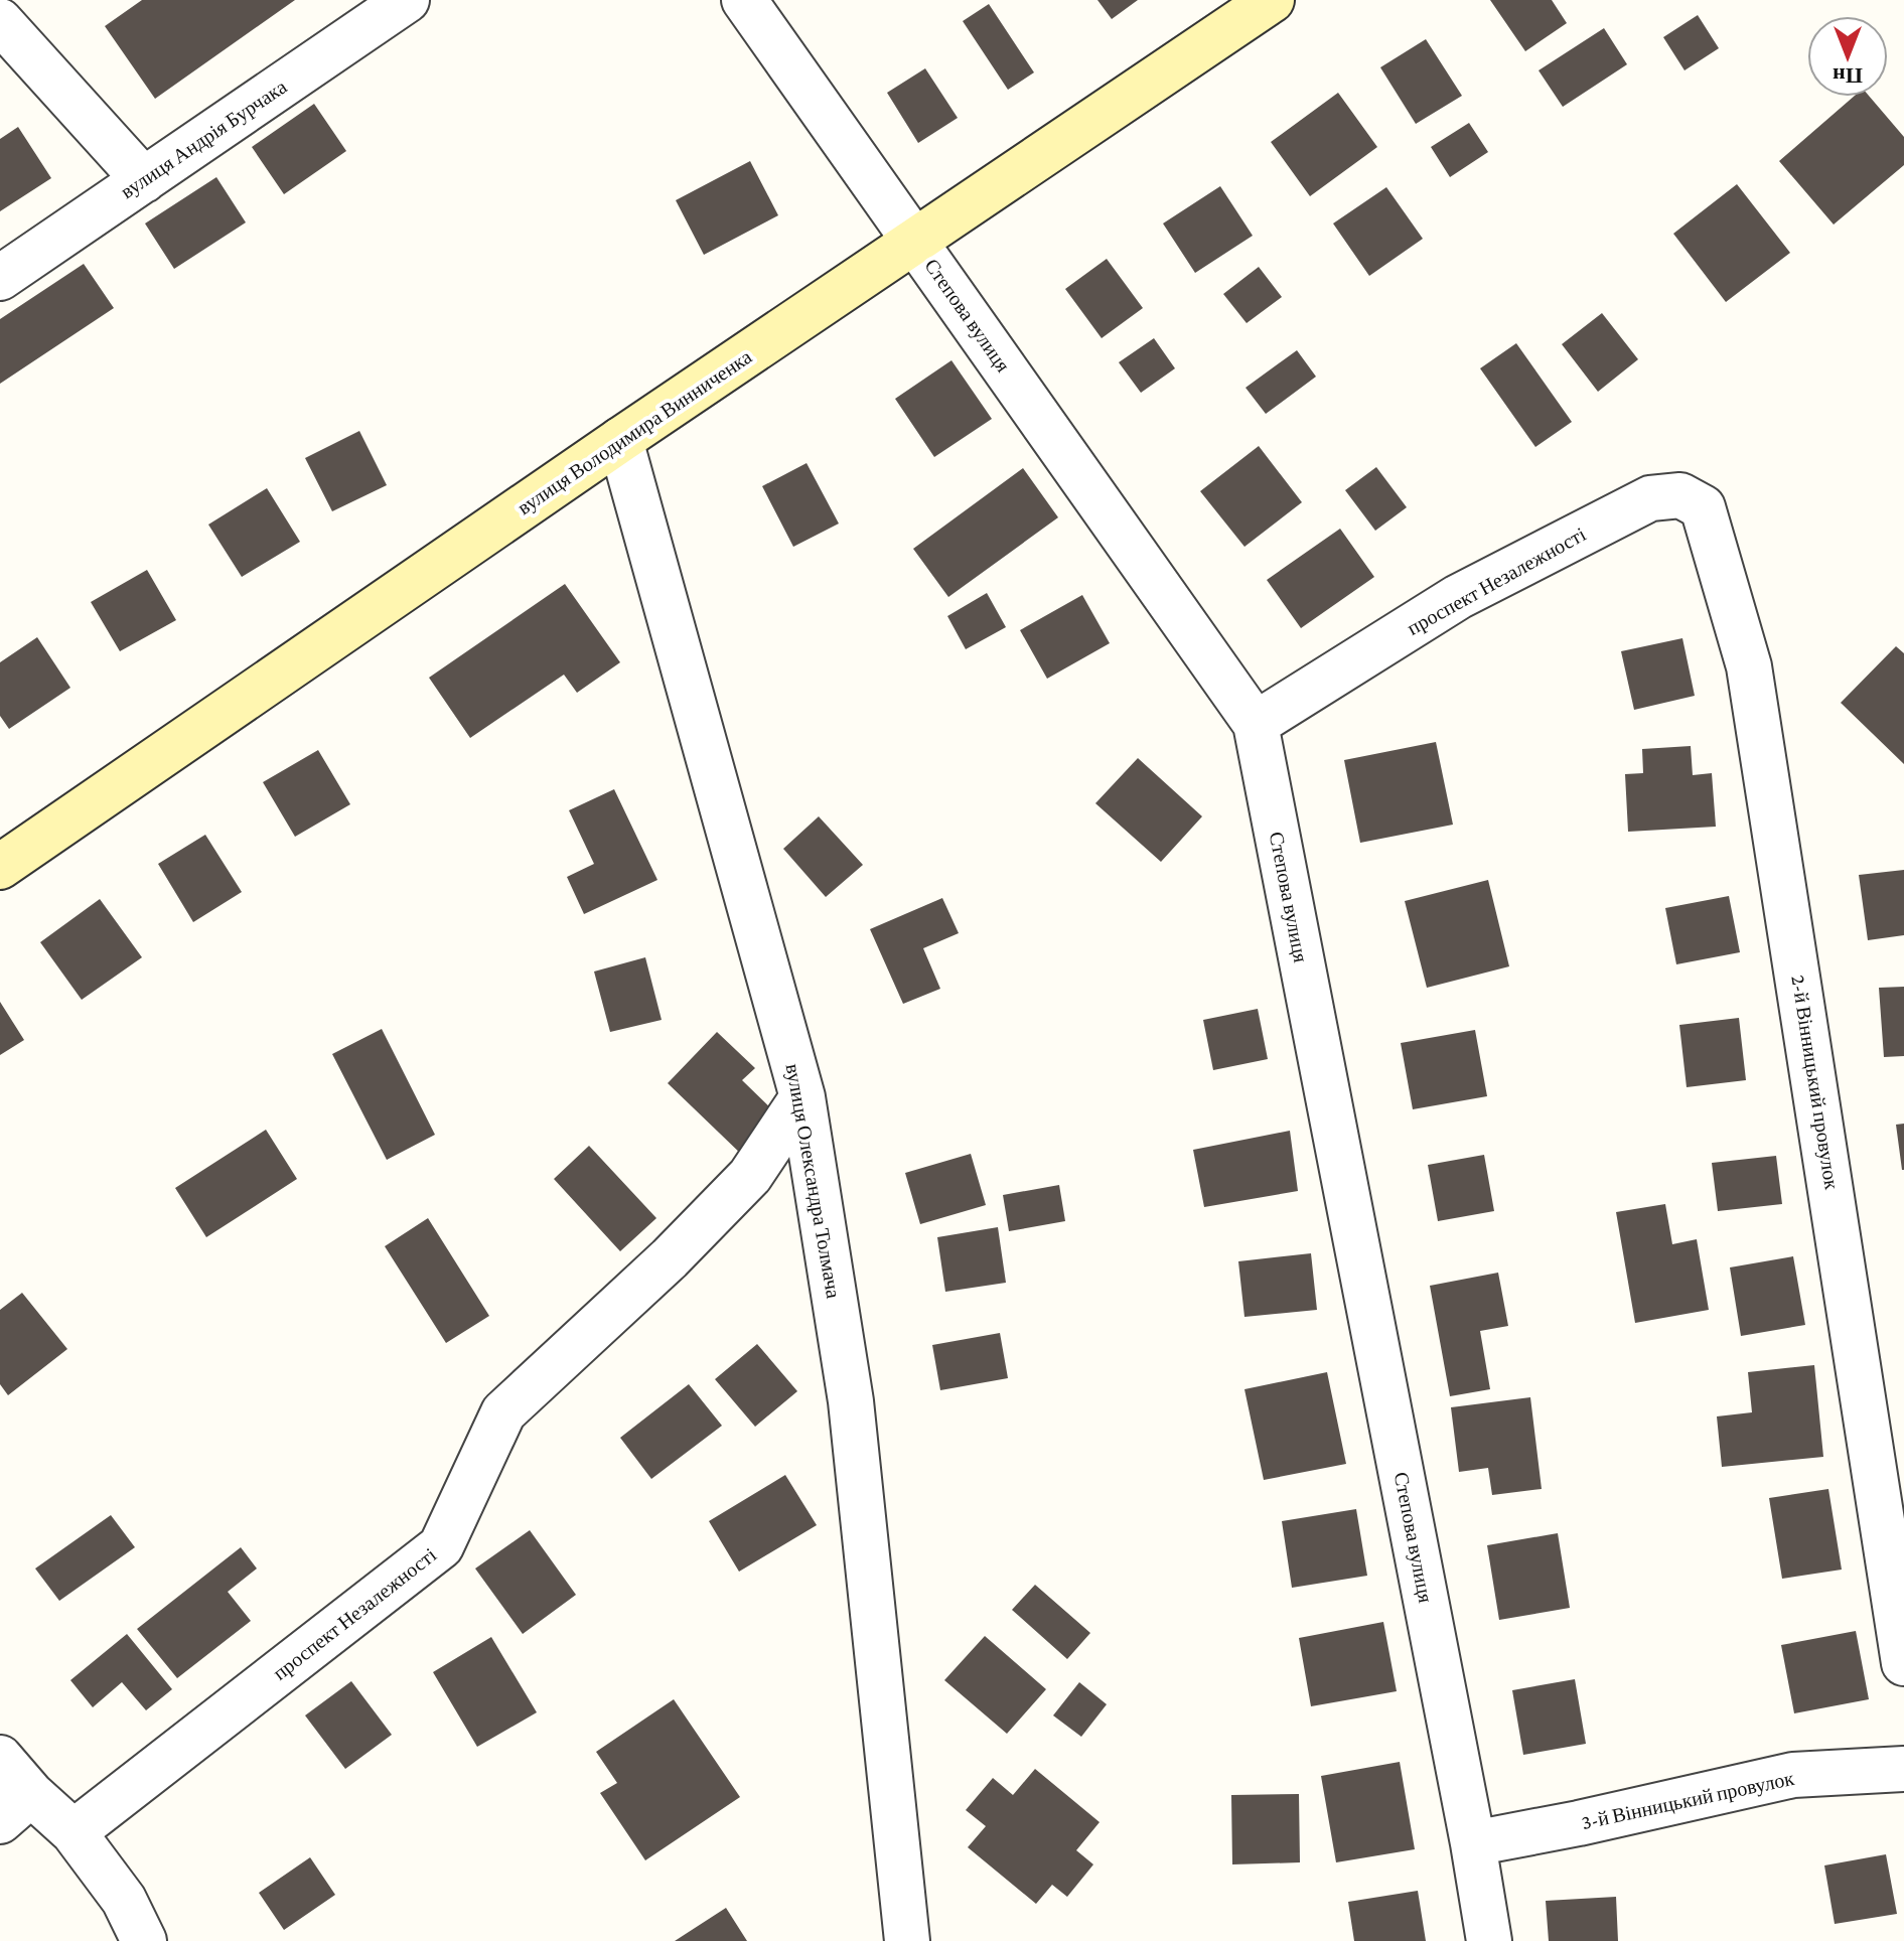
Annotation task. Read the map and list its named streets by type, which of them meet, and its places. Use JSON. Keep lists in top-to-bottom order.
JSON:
{
  "streets": {
    "main road": ["вулиця Володимира Винниченка"],
    "street": [
      "вулиця Андрія Бурчака",
      "Степова вулиця",
      "проспект Незалежності",
      "2-й Вінницький провулок",
      "вулиця Олександра Толмача",
      "3-й Вінницький провулок"
    ]
  },
  "crossings": [
    ["Степова вулиця", "вулиця Володимира Винниченка"],
    ["Степова вулиця", "проспект Незалежності"],
    ["Степова вулиця", "3-й Вінницький провулок"],
    ["вулиця Володимира Винниченка", "вулиця Олександра Толмача"],
    ["проспект Незалежності", "2-й Вінницький провулок"],
    ["проспект Незалежності", "вулиця Олександра Толмача"]
  ],
  "north": "bottom"
}
